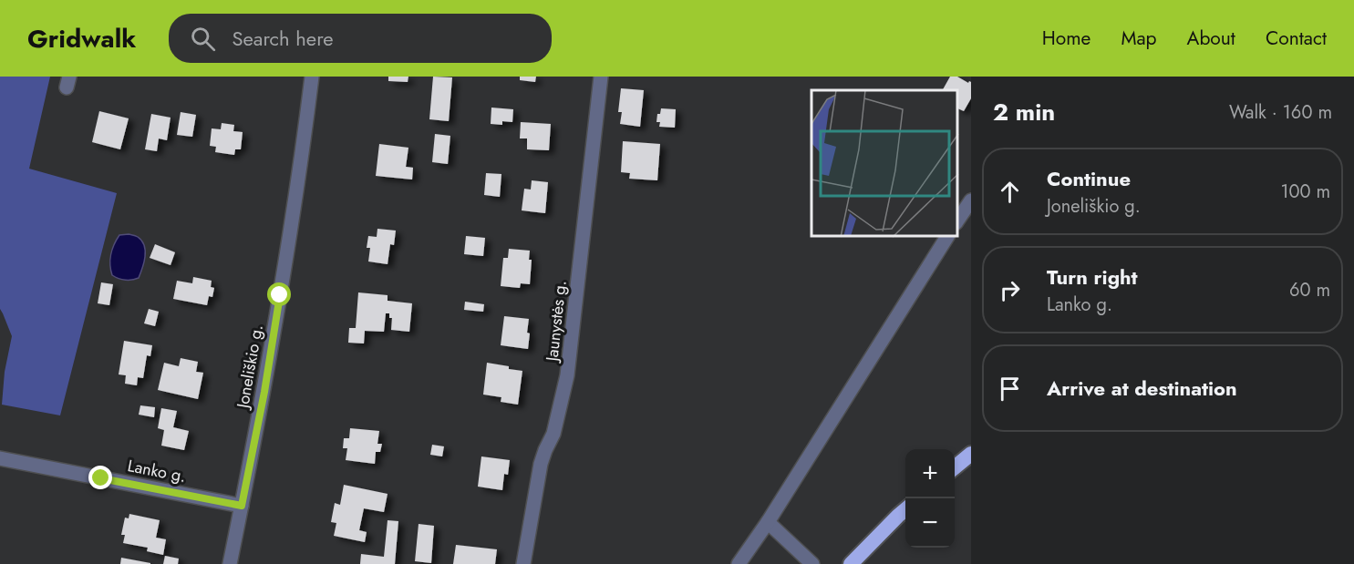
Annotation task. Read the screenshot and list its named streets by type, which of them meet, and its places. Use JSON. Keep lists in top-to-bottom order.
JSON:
{
  "streets": {
    "street": ["Jaunystės g.", "Joneliškio g.", "Lanko g."]
  },
  "crossings": [
    ["Joneliškio g.", "Lanko g."]
  ],
  "page": {
    "header": "Gridwalk",
    "search": "Search here",
    "nav": [
      "Home",
      "Map",
      "About",
      "Contact"
    ],
    "heading": ["2 min", "Walk · 160 m"],
    "list": [
      ["Continue", "Joneliškio g.", "100 m"],
      ["Turn right", "Lanko g.", "60 m"],
      "Arrive at destination"
    ],
    "map_buttons": ["+", "−"]
  }
}
